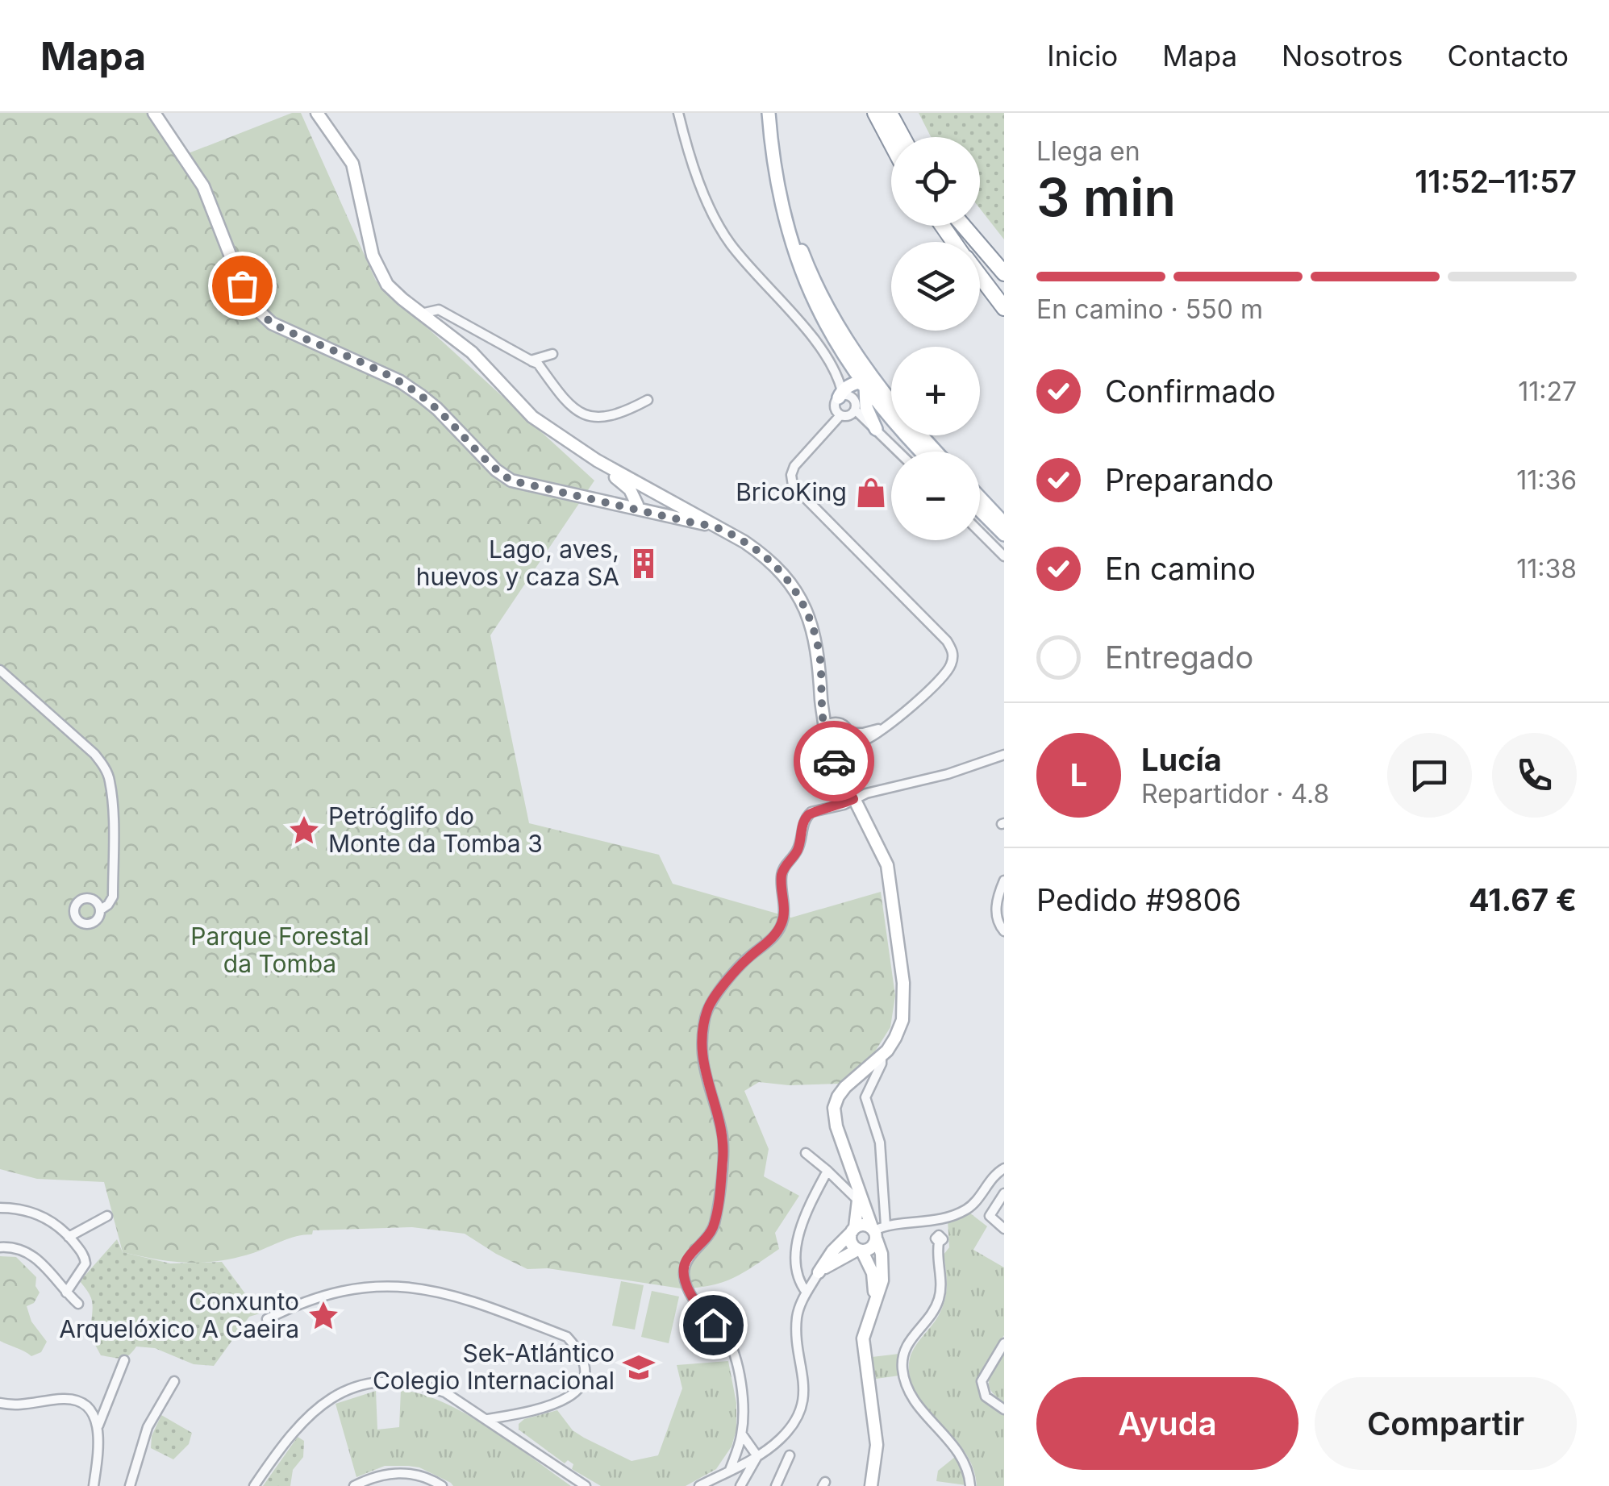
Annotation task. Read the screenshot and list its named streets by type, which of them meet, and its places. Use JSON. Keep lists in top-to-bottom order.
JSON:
{
  "parks": ["Parque Forestal da Tomba"],
  "places": {
    "shop": ["BricoKing"],
    "building": ["Lago, aves, huevos y caza SA"],
    "place": ["Petróglifo do Monte da Tomba 3", "Conxunto Arquelóxico A Caeira"],
    "school or university": ["Sek-Atlántico Colegio Internacional"]
  },
  "page": {
    "header": "Mapa",
    "nav": [
      "Inicio",
      "Mapa",
      "Nosotros",
      "Contacto"
    ],
    "heading": ["3 min", "Llega en", "11:52–11:57"],
    "panel": [
      "Lucía",
      "Repartidor · 4.8",
      "Pedido #9806",
      "41.67 €"
    ],
    "map_buttons": ["+", "−"],
    "bar": "En camino · 550 m",
    "list": [
      ["Confirmado", "11:27"],
      ["Preparando", "11:36"],
      ["En camino", "11:38"],
      "Entregado"
    ],
    "round": "L",
    "buttons": ["Ayuda", "Compartir"]
  }
}
